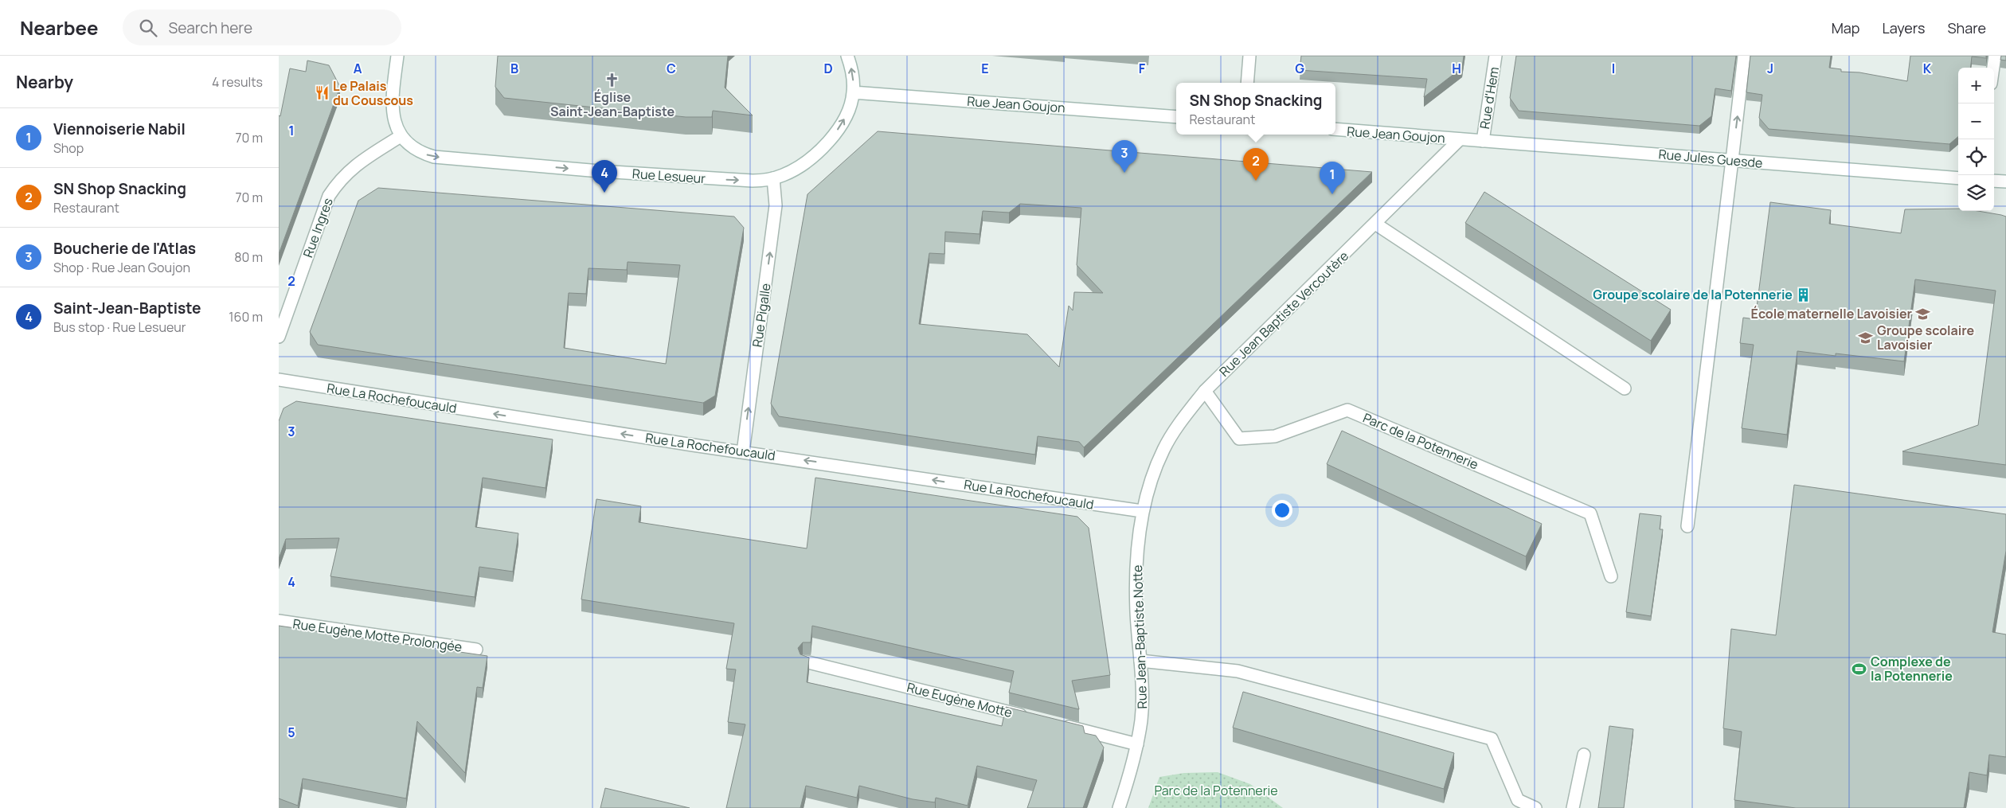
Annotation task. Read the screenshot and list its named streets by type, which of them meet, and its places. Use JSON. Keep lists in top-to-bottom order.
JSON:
{
  "streets": {
    "street": [
      "Rue d'Hem",
      "Rue Jean Goujon",
      "Rue Jules Guesde",
      "Rue Lesueur",
      "Rue Ingres",
      "Rue Jean Baptiste Vercoutère",
      "Rue Pigalle",
      "Rue La Rochefoucauld",
      "Parc de la Potennerie",
      "Rue Eugène Motte Prolongée",
      "Rue Jean-Baptiste Notte",
      "Rue Eugène Motte"
    ]
  },
  "crossings": [
    ["Rue d'Hem", "Rue Jules Guesde"],
    ["Rue Jean Goujon", "Rue Jules Guesde"],
    ["Rue Jean Goujon", "Rue Lesueur"],
    ["Rue Jean Goujon", "Rue Jean Baptiste Vercoutère"],
    ["Rue Jules Guesde", "Rue Jean Baptiste Vercoutère"],
    ["Rue Lesueur", "Rue Ingres"],
    ["Rue Lesueur", "Rue Pigalle"],
    ["Rue Jean Baptiste Vercoutère", "Rue La Rochefoucauld"],
    ["Rue Jean Baptiste Vercoutère", "Parc de la Potennerie"],
    ["Rue Jean Baptiste Vercoutère", "Rue Jean-Baptiste Notte"],
    ["Rue Pigalle", "Rue La Rochefoucauld"],
    ["Rue La Rochefoucauld", "Rue Jean-Baptiste Notte"]
  ],
  "one_way": ["Rue Lesueur", "Rue Pigalle", "Rue La Rochefoucauld"],
  "parks": ["Parc de la Potennerie"],
  "places": {
    "church": ["Église Saint-Jean-Baptiste"],
    "restaurant": ["Le Palais du Couscous"],
    "building": ["Groupe scolaire de la Potennerie"],
    "school or university": ["École maternelle Lavoisier", "Groupe scolaire Lavoisier"],
    "sports": ["Complexe de la Potennerie"]
  },
  "page": {
    "header": "Nearbee",
    "search": "Search here",
    "nav": ["Map", "Layers", "Share"],
    "heading": ["Nearby", "4 results"],
    "map_buttons": ["+", "−"],
    "popup": ["SN Shop Snacking", "Restaurant"],
    "list": [
      {
        "mark": "1",
        "name": "Viennoiserie Nabil",
        "note": "Shop",
        "value": "70 m"
      },
      {
        "mark": "2",
        "name": "SN Shop Snacking",
        "note": "Restaurant",
        "value": "70 m"
      },
      {
        "mark": "3",
        "name": "Boucherie de l'Atlas",
        "note": "Shop · Rue Jean Goujon",
        "value": "80 m"
      },
      {
        "mark": "4",
        "name": "Saint-Jean-Baptiste",
        "note": "Bus stop · Rue Lesueur",
        "value": "160 m"
      }
    ],
    "pins": [
      "3",
      "2",
      "4",
      "1"
    ]
  },
  "grid": {
    "columns": [
      "A",
      "B",
      "C",
      "D",
      "E",
      "F",
      "G",
      "H",
      "I",
      "J",
      "K"
    ],
    "rows": [
      "1",
      "2",
      "3",
      "4",
      "5"
    ]
  }
}
